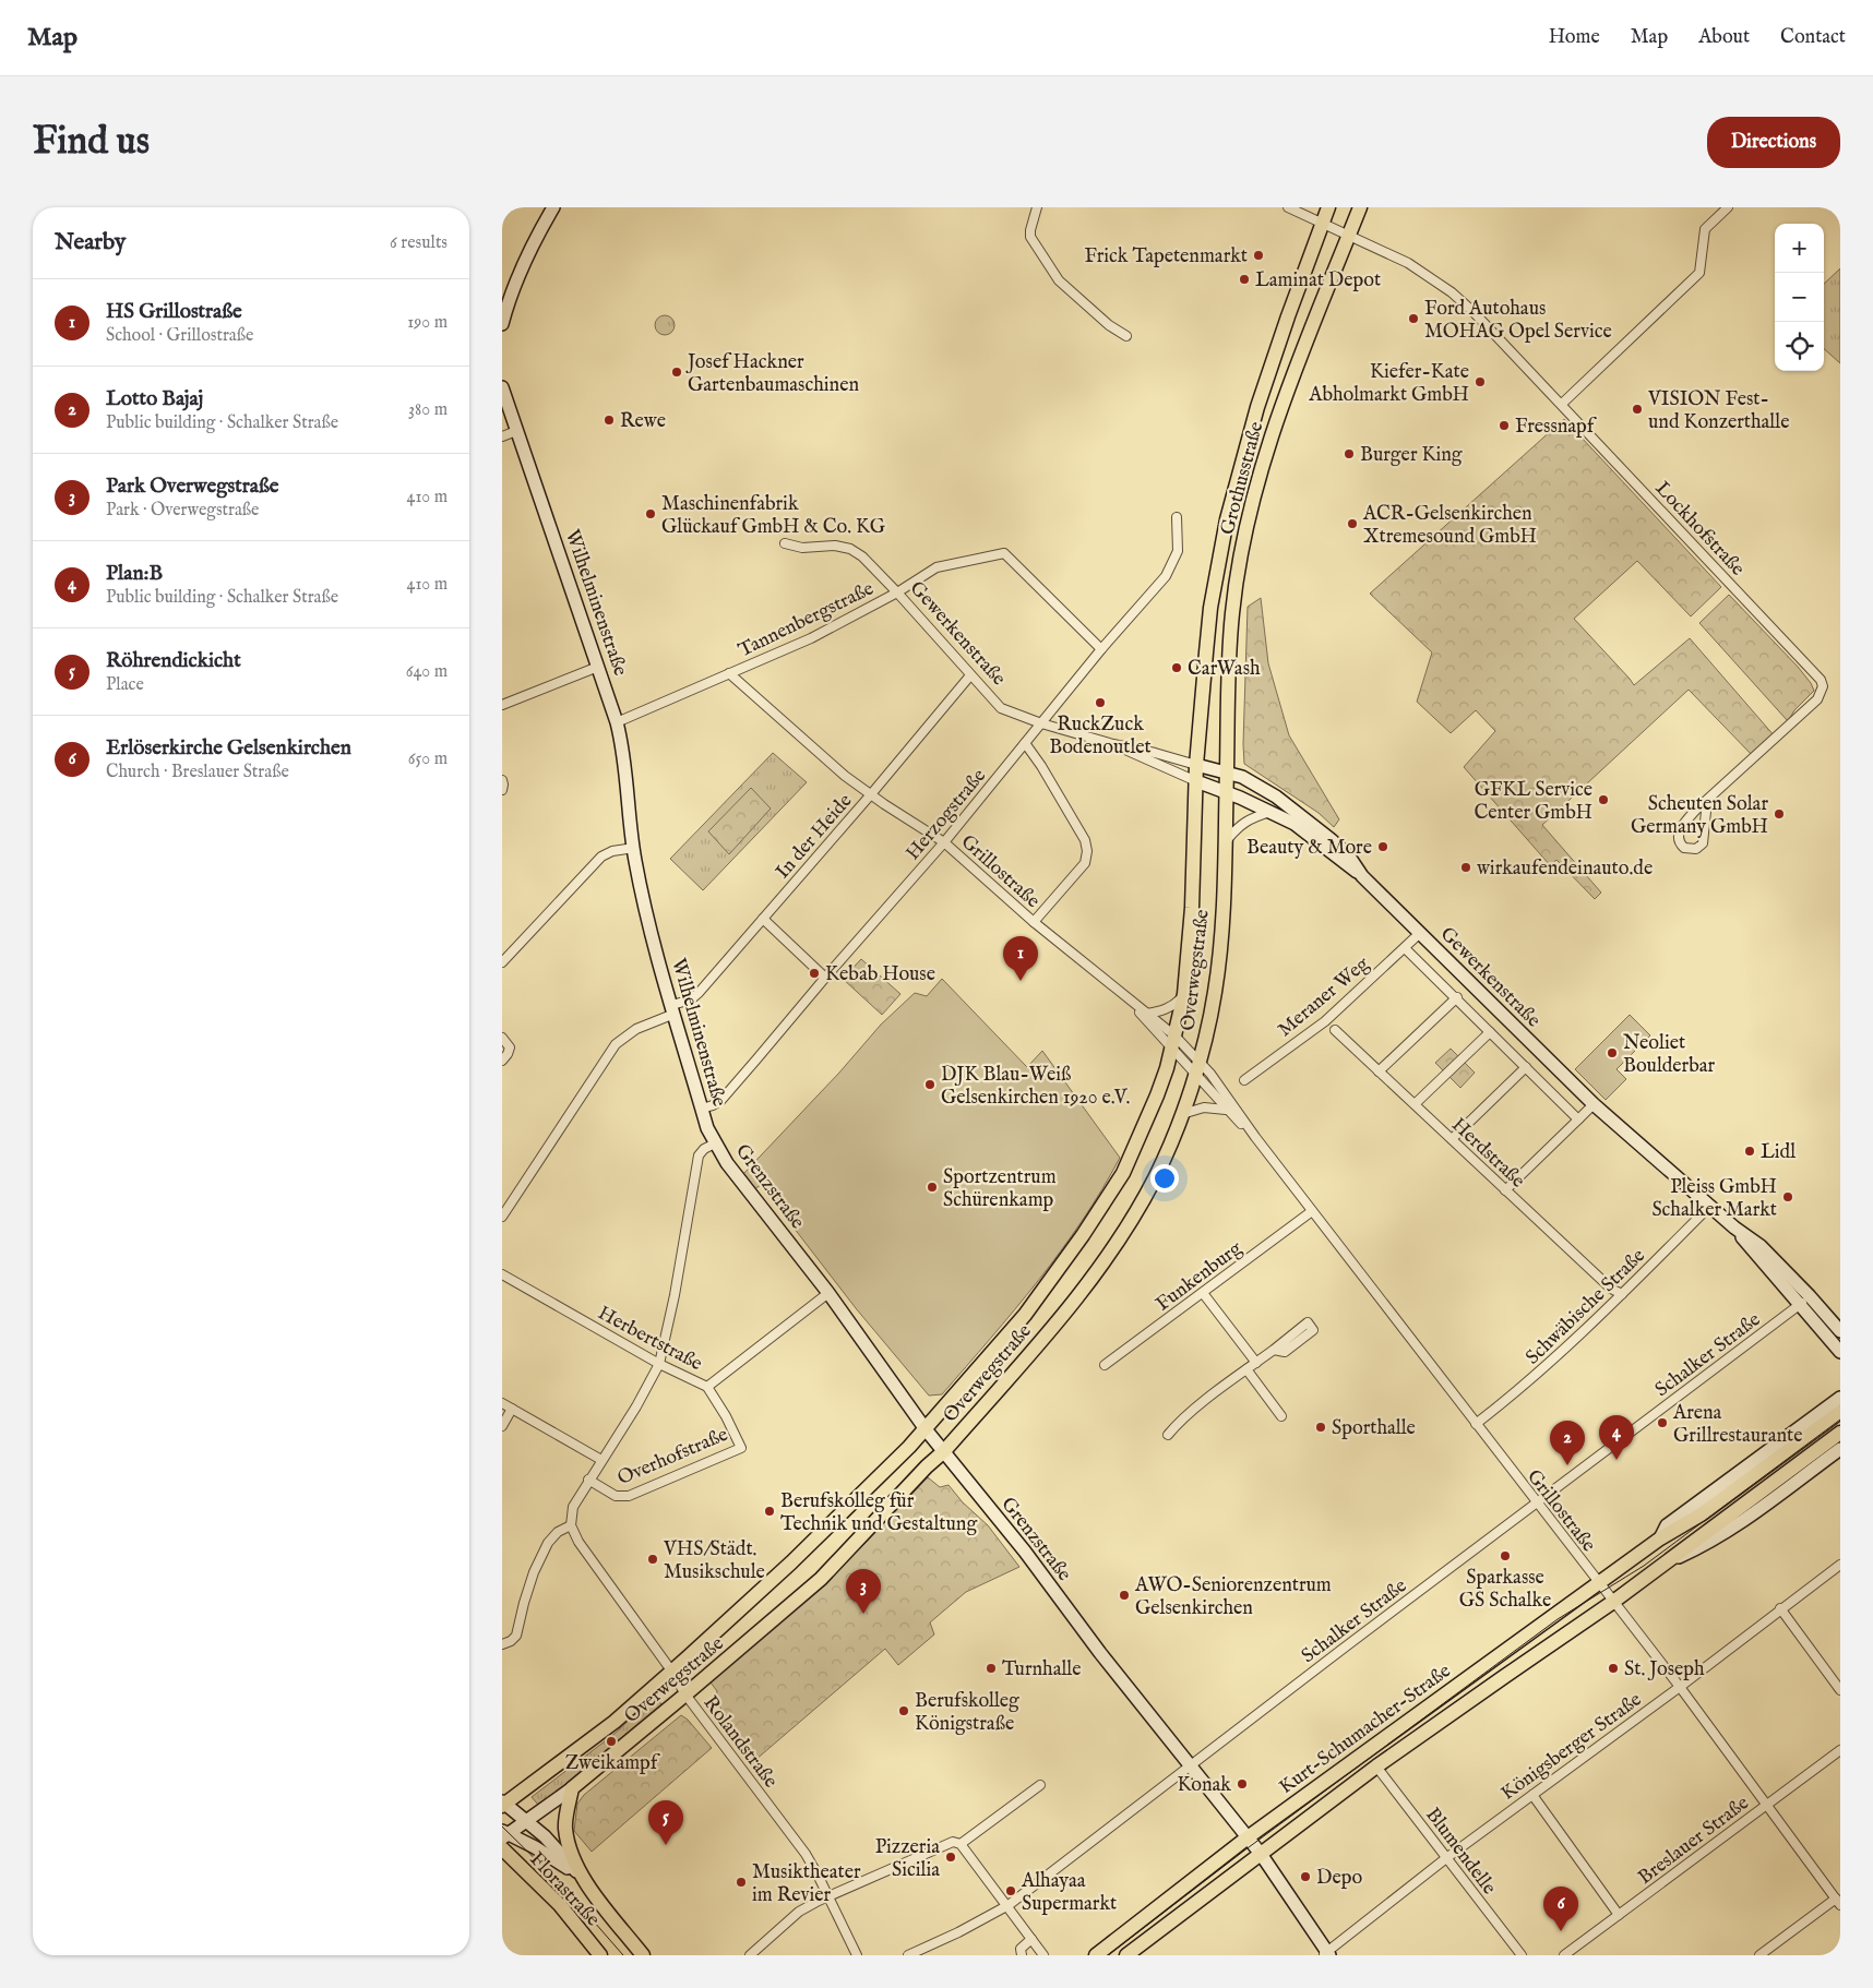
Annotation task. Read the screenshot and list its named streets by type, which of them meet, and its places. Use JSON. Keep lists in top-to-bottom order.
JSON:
{
  "streets": {
    "main road": [
      "Grothusstraße",
      "Overwegstraße",
      "Kurt-Schumacher-Straße",
      "Florastraße"
    ],
    "street": [
      "Lockhofstraße",
      "Wilhelminenstraße",
      "Tannenbergstraße",
      "Gewerkenstraße",
      "Herzogstraße",
      "In der Heide",
      "Grillostraße",
      "Meraner Weg",
      "Herdstraße",
      "Grenzstraße",
      "Funkenburg",
      "Schwäbische Straße",
      "Herbertstraße",
      "Schalker Straße",
      "Overhofstraße",
      "Rolandstraße",
      "Königsberger Straße",
      "Breslauer Straße",
      "Blumendelle"
    ]
  },
  "crossings": [
    ["Grothusstraße", "Lockhofstraße"],
    ["Grothusstraße", "Gewerkenstraße"],
    ["Grothusstraße", "Overwegstraße"],
    ["Wilhelminenstraße", "Tannenbergstraße"],
    ["Wilhelminenstraße", "Herzogstraße"],
    ["Wilhelminenstraße", "In der Heide"],
    ["Wilhelminenstraße", "Grenzstraße"],
    ["Tannenbergstraße", "Gewerkenstraße"],
    ["Tannenbergstraße", "Herzogstraße"],
    ["Tannenbergstraße", "Grillostraße"],
    ["Gewerkenstraße", "Herzogstraße"],
    ["Gewerkenstraße", "In der Heide"],
    ["Gewerkenstraße", "Overwegstraße"],
    ["Gewerkenstraße", "Meraner Weg"],
    ["Gewerkenstraße", "Schwäbische Straße"],
    ["Gewerkenstraße", "Schalker Straße"],
    ["Herzogstraße", "Grillostraße"],
    ["In der Heide", "Grillostraße"],
    ["Grillostraße", "Overwegstraße"],
    ["Grillostraße", "Funkenburg"],
    ["Grillostraße", "Schwäbische Straße"],
    ["Grillostraße", "Schalker Straße"],
    ["Grillostraße", "Kurt-Schumacher-Straße"],
    ["Grillostraße", "Königsberger Straße"],
    ["Grillostraße", "Breslauer Straße"],
    ["Overwegstraße", "Grenzstraße"],
    ["Overwegstraße", "Rolandstraße"],
    ["Overwegstraße", "Florastraße"],
    ["Herdstraße", "Schwäbische Straße"],
    ["Grenzstraße", "Herbertstraße"],
    ["Grenzstraße", "Schalker Straße"],
    ["Grenzstraße", "Kurt-Schumacher-Straße"],
    ["Grenzstraße", "Königsberger Straße"],
    ["Herbertstraße", "Overhofstraße"],
    ["Kurt-Schumacher-Straße", "Blumendelle"],
    ["Königsberger Straße", "Blumendelle"]
  ],
  "places": [
    "Frick Tapetenmarkt",
    "Laminat Depot",
    "Ford Autohaus MOHAG Opel Service",
    "Josef Hackner Gartenbaumaschinen",
    "Kiefer-Kate Abholmarkt GmbH",
    "VISION Fest- und Konzerthalle",
    "Rewe",
    "Fressnapf",
    "Burger King",
    "Maschinenfabrik Glückauf GmbH & Co. KG",
    "ACR-Gelsenkirchen Xtremesound GmbH",
    "CarWash",
    "RuckZuck Bodenoutlet",
    "GFKL Service Center GmbH",
    "Scheuten Solar Germany GmbH",
    "Beauty & More",
    "wirkaufendeinauto.de",
    "Kebab House",
    "Neoliet Boulderbar",
    "DJK Blau-Weiß Gelsenkirchen 1920 e.V.",
    "Lidl",
    "Sportzentrum Schürenkamp",
    "Pleiss GmbH Schalker Markt",
    "Arena Grillrestaurante",
    "Sporthalle",
    "Berufskolleg für Technik und Gestaltung",
    "Sparkasse GS Schalke",
    "VHS/Städt. Musikschule",
    "AWO-Seniorenzentrum Gelsenkirchen",
    "Turnhalle",
    "St. Joseph",
    "Berufskolleg Königstraße",
    "Zweikampf",
    "Konak",
    "Pizzeria Sicilia",
    "Depo",
    "Musiktheater im Revier",
    "Alhayaa Supermarkt"
  ],
  "page": {
    "header": "Map",
    "nav": [
      "Home",
      "Map",
      "About",
      "Contact"
    ],
    "buttons": "Directions",
    "title": "Find us",
    "heading": ["Nearby", "6 results"],
    "map_buttons": ["+", "−"],
    "list": [
      {
        "mark": "1",
        "name": "HS Grillostraße",
        "note": "School · Grillostraße",
        "value": "190 m"
      },
      {
        "mark": "2",
        "name": "Lotto Bajaj",
        "note": "Public building · Schalker Straße",
        "value": "380 m"
      },
      {
        "mark": "3",
        "name": "Park Overwegstraße",
        "note": "Park · Overwegstraße",
        "value": "410 m"
      },
      {
        "mark": "4",
        "name": "Plan:B",
        "note": "Public building · Schalker Straße",
        "value": "410 m"
      },
      {
        "mark": "5",
        "name": "Röhrendickicht",
        "note": "Place",
        "value": "640 m"
      },
      {
        "mark": "6",
        "name": "Erlöserkirche Gelsenkirchen",
        "note": "Church · Breslauer Straße",
        "value": "650 m"
      }
    ],
    "pins": [
      "1",
      "4",
      "2",
      "3",
      "5",
      "6"
    ]
  }
}
